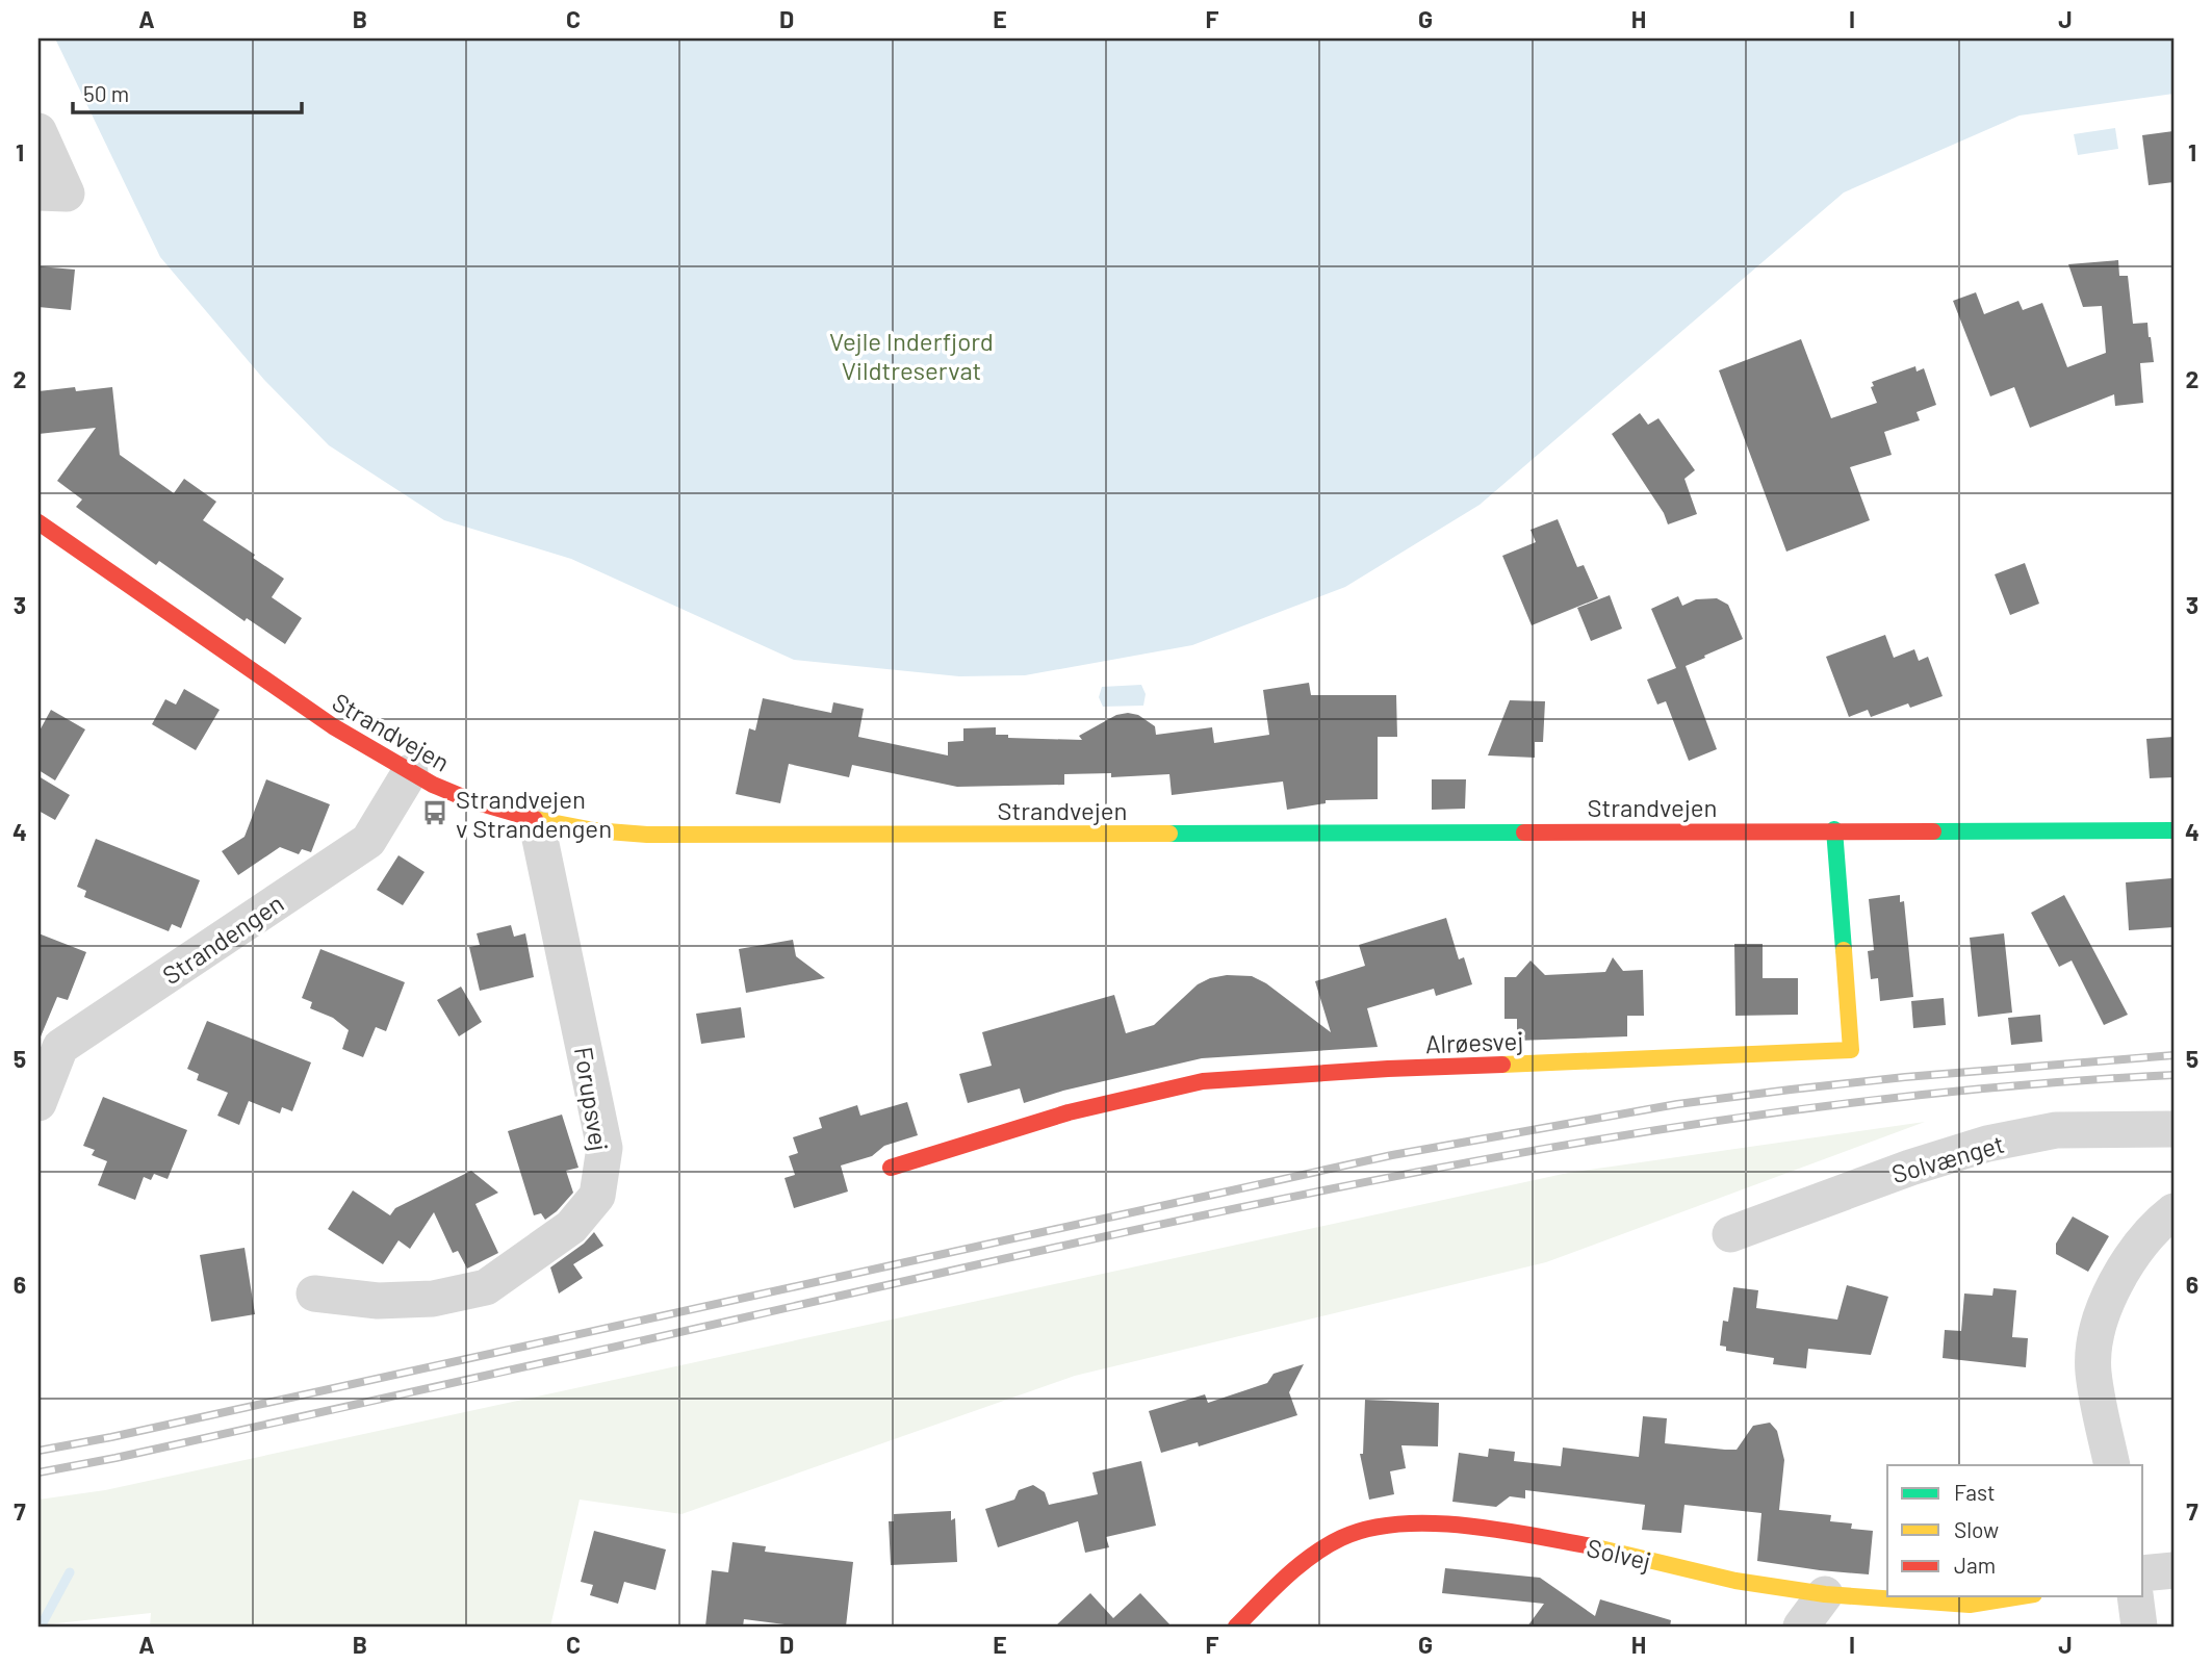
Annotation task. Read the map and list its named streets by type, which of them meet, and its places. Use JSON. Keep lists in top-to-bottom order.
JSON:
{
  "streets": {
    "street": [
      "Strandvejen",
      "Strandengen",
      "Alrøesvej",
      "Forupsvej",
      "Solvænget",
      "Solvej"
    ]
  },
  "crossings": [
    ["Strandvejen", "Strandengen"],
    ["Strandvejen", "Alrøesvej"],
    ["Strandvejen", "Forupsvej"]
  ],
  "parks": ["Vejle Inderfjord Vildtreservat"],
  "places": {
    "bus stop": ["Strandvejen v Strandengen"]
  },
  "legend": ["Fast", "Slow", "Jam"],
  "scale_bar": "50 m",
  "grid": {
    "columns": [
      "A",
      "B",
      "C",
      "D",
      "E",
      "F",
      "G",
      "H",
      "I",
      "J"
    ],
    "rows": [
      "1",
      "2",
      "3",
      "4",
      "5",
      "6",
      "7"
    ]
  }
}
